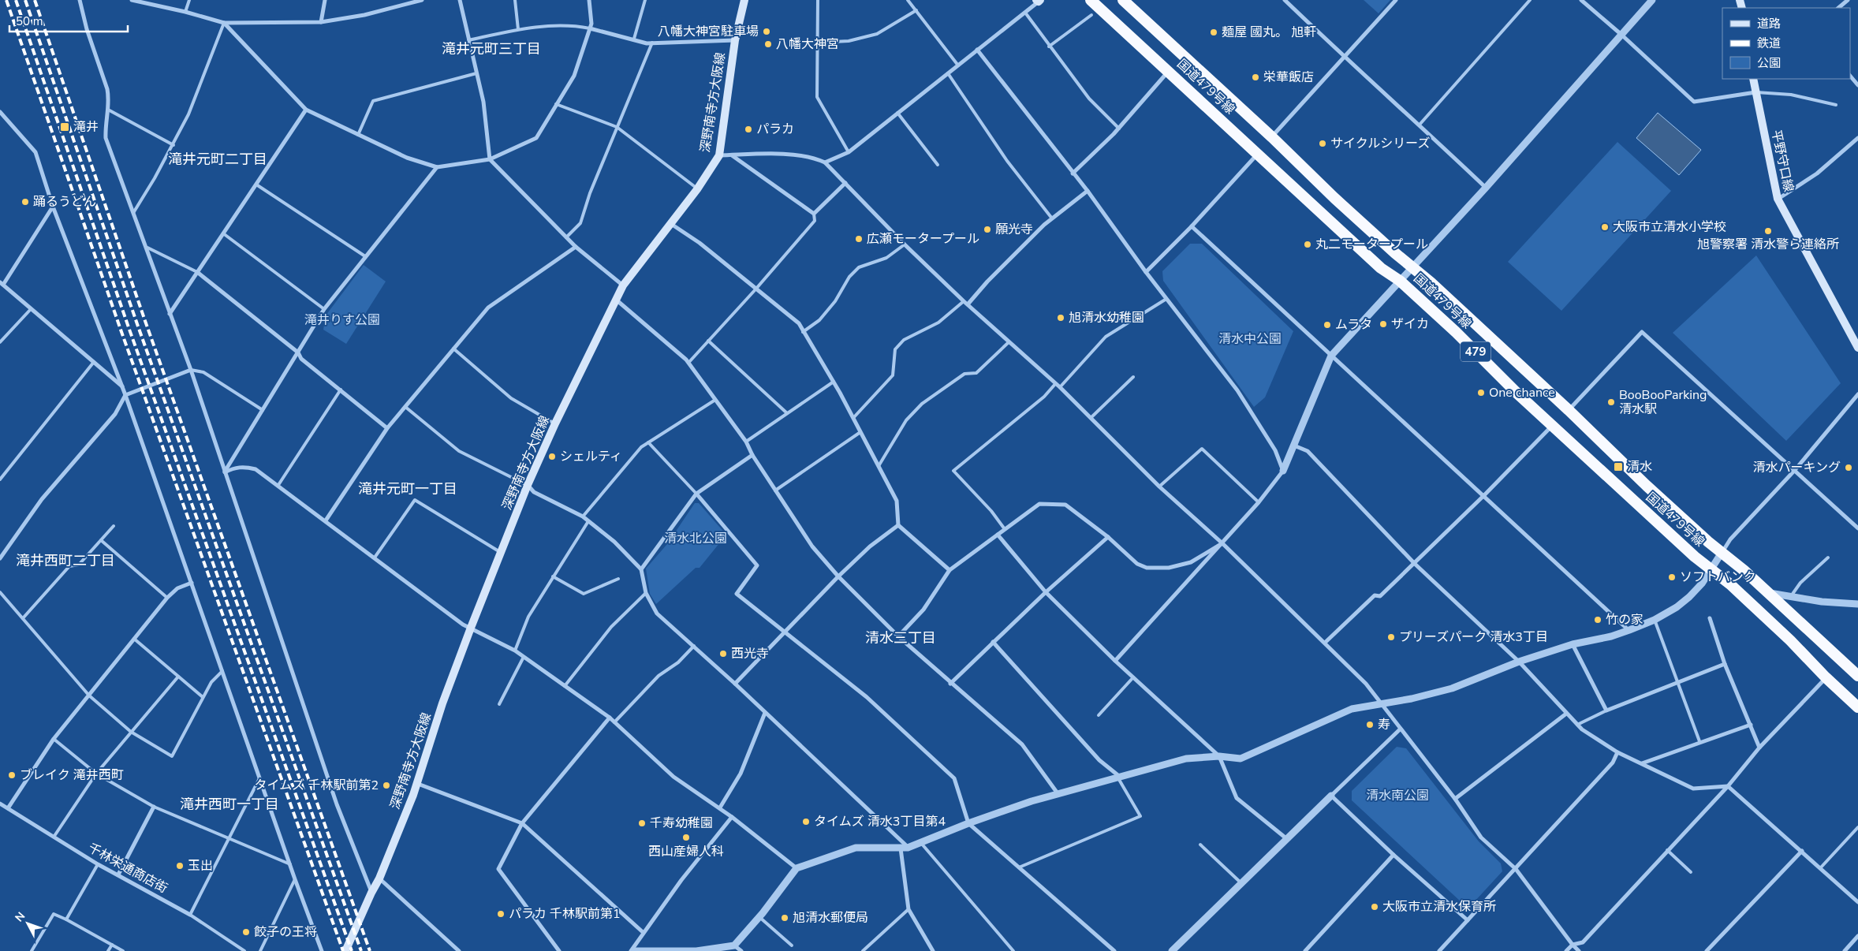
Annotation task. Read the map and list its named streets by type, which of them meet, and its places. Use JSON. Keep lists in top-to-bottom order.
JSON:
{
  "streets": {
    "highway": ["国道479号線", "479"],
    "main road": ["深野南寺方大阪線", "平野守口線"],
    "street": ["千林栄通商店街"]
  },
  "districts": [
    "滝井元町三丁目",
    "滝井元町二丁目",
    "滝井元町一丁目",
    "滝井西町二丁目",
    "清水三丁目",
    "滝井西町一丁目"
  ],
  "parks": [
    "滝井りす公園",
    "清水中公園",
    "清水北公園",
    "清水南公園"
  ],
  "places": {
    "other": [
      "八幡大神宮駐車場",
      "麺屋 國丸。 旭軒",
      "八幡大神宮",
      "栄華飯店",
      "パラカ",
      "サイクルシリーズ",
      "踊るうどん",
      "大阪市立清水小学校",
      "願光寺",
      "旭警察署 清水警ら連絡所",
      "広瀬モータープール",
      "丸二モータープール",
      "旭清水幼稚園",
      "ザイカ",
      "ムラタ",
      "One chance",
      "BooBooParking 清水駅",
      "シェルティ",
      "清水パーキング",
      "ソフトバンク",
      "竹の家",
      "プリーズパーク 清水3丁目",
      "西光寺",
      "寿",
      "ブレイク 滝井西町",
      "タイムズ 千林駅前第2",
      "タイムズ 清水3丁目第4",
      "千寿幼稚園",
      "西山産婦人科",
      "玉出",
      "大阪市立清水保育所",
      "パラカ 千林駅前第1",
      "旭清水郵便局",
      "餃子の王将"
    ],
    "transit": ["滝井", "清水"]
  },
  "legend": ["道路", "鉄道", "公園"],
  "scale_bar": "50 m",
  "north": "top left"
}
